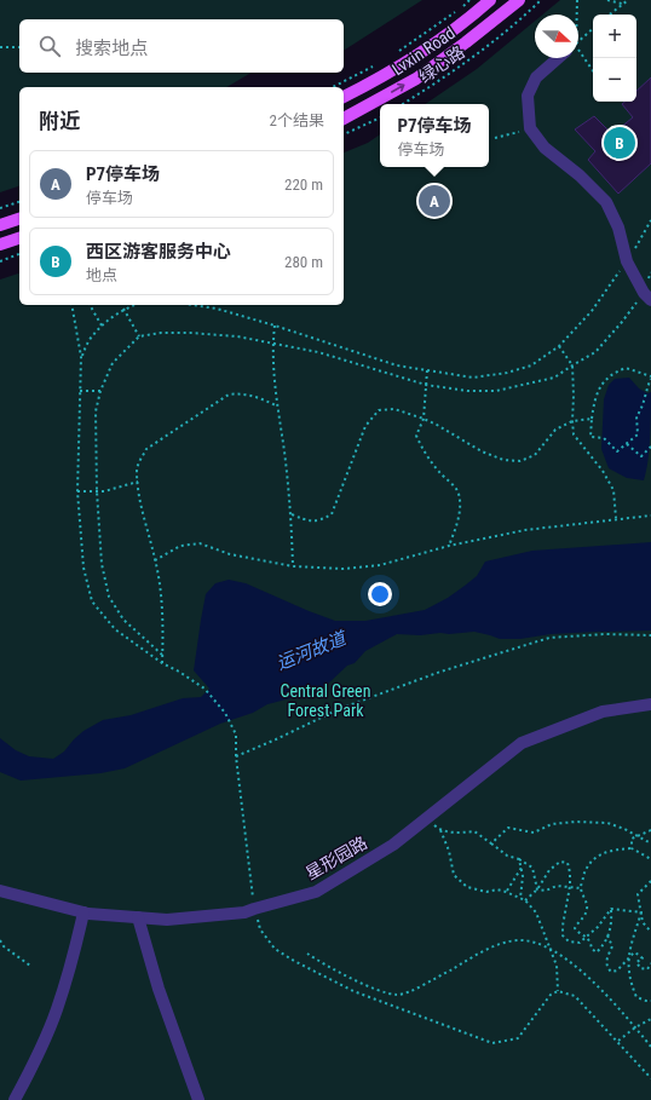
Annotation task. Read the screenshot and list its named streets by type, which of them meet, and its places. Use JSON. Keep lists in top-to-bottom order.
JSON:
{
  "streets": {
    "main road": ["Lvxin Road"],
    "street": ["星形园路"],
    "path": ["绿心路"]
  },
  "water": ["运河故道"],
  "parks": ["Central Green Forest Park"],
  "north": "right",
  "page": {
    "map_buttons": ["+", "−"],
    "search": "搜索地点",
    "heading": ["附近", "2个结果"],
    "popup": ["P7停车场", "停车场"],
    "pins": ["B", "A"],
    "list": [
      {
        "mark": "A",
        "name": "P7停车场",
        "note": "停车场",
        "value": "220 m"
      },
      {
        "mark": "B",
        "name": "西区游客服务中心",
        "note": "地点",
        "value": "280 m"
      }
    ]
  }
}
